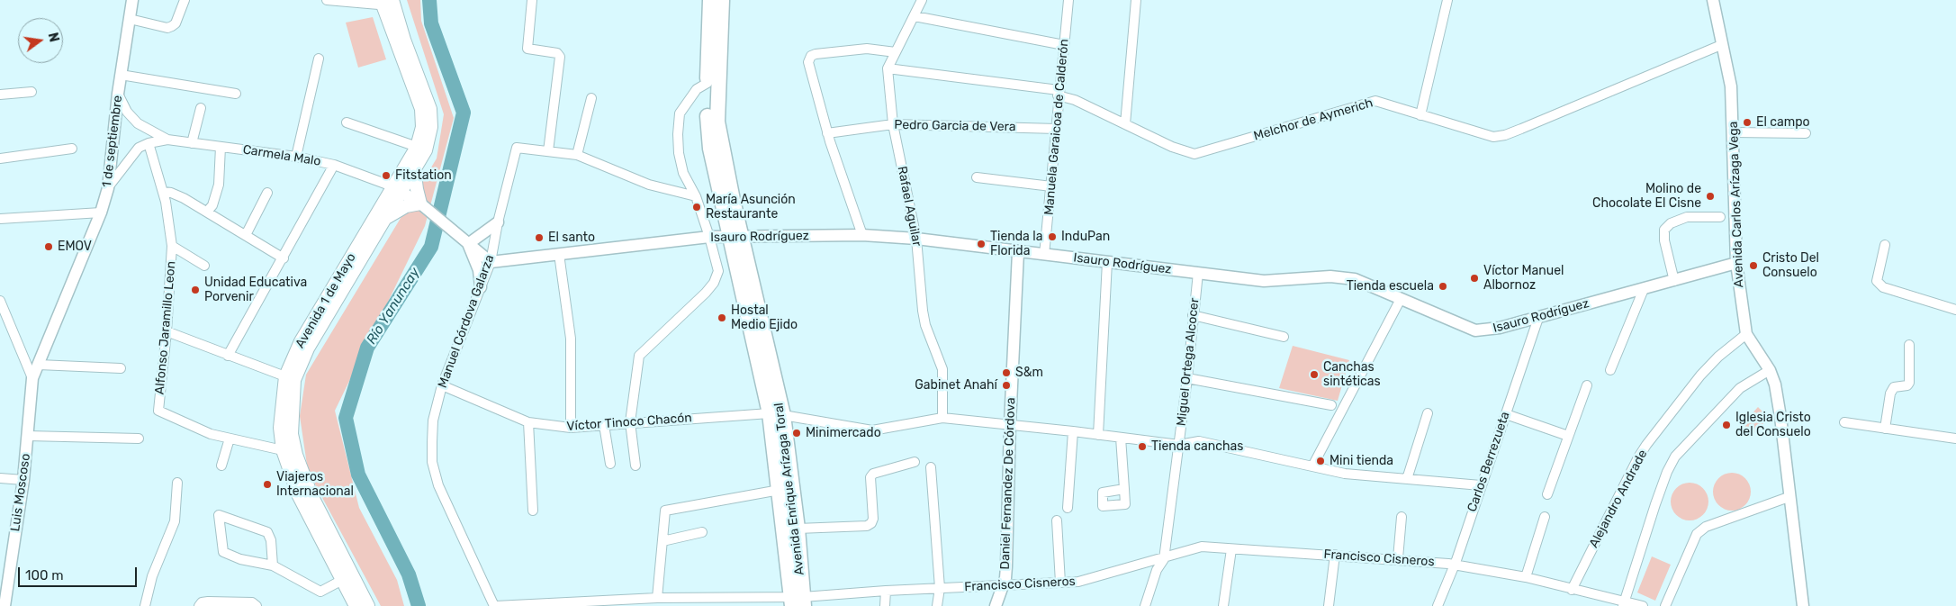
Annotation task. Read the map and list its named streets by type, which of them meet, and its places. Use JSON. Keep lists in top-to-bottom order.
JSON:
{
  "streets": {
    "main road": ["Avenida 1 de Mayo", "Avenida Enrique Arízaga Toral"],
    "street": [
      "Melchor de Aymerich",
      "Pedro Garcia de Vera",
      "Manuela Garaicoa de Calderón",
      "1 de septiembre",
      "Carmela Malo",
      "Avenida Carlos Arízaga Vega",
      "Rafael Aguilar",
      "Isauro Rodríguez",
      "Manuel Córdova Galarza",
      "Alfonso Jaramillo Leon",
      "Miguel Ortega Alcocer",
      "Víctor Tinoco Chacón",
      "Carlos Berrezueta",
      "Daniel Fernandez De Córdova",
      "Luis Moscoso",
      "Alejandro Andrade",
      "Francisco Cisneros"
    ]
  },
  "crossings": [
    ["Melchor de Aymerich", "Manuela Garaicoa de Calderón"],
    ["Melchor de Aymerich", "Avenida Carlos Arízaga Vega"],
    ["Melchor de Aymerich", "Rafael Aguilar"],
    ["Pedro Garcia de Vera", "Manuela Garaicoa de Calderón"],
    ["Pedro Garcia de Vera", "Rafael Aguilar"],
    ["Manuela Garaicoa de Calderón", "Isauro Rodríguez"],
    ["1 de septiembre", "Carmela Malo"],
    ["1 de septiembre", "Luis Moscoso"],
    ["Carmela Malo", "Avenida 1 de Mayo"],
    ["Carmela Malo", "Alfonso Jaramillo Leon"],
    ["Avenida Carlos Arízaga Vega", "Isauro Rodríguez"],
    ["Avenida Carlos Arízaga Vega", "Alejandro Andrade"],
    ["Rafael Aguilar", "Isauro Rodríguez"],
    ["Rafael Aguilar", "Víctor Tinoco Chacón"],
    ["Isauro Rodríguez", "Manuel Córdova Galarza"],
    ["Isauro Rodríguez", "Miguel Ortega Alcocer"],
    ["Isauro Rodríguez", "Carlos Berrezueta"],
    ["Isauro Rodríguez", "Daniel Fernandez De Córdova"],
    ["Isauro Rodríguez", "Avenida Enrique Arízaga Toral"],
    ["Avenida 1 de Mayo", "Alfonso Jaramillo Leon"],
    ["Manuel Córdova Galarza", "Víctor Tinoco Chacón"],
    ["Manuel Córdova Galarza", "Francisco Cisneros"],
    ["Miguel Ortega Alcocer", "Víctor Tinoco Chacón"],
    ["Miguel Ortega Alcocer", "Francisco Cisneros"],
    ["Víctor Tinoco Chacón", "Carlos Berrezueta"],
    ["Víctor Tinoco Chacón", "Daniel Fernandez De Córdova"],
    ["Víctor Tinoco Chacón", "Avenida Enrique Arízaga Toral"],
    ["Carlos Berrezueta", "Francisco Cisneros"],
    ["Daniel Fernandez De Córdova", "Francisco Cisneros"],
    ["Avenida Enrique Arízaga Toral", "Francisco Cisneros"],
    ["Alejandro Andrade", "Francisco Cisneros"]
  ],
  "water": ["Río Yanuncay"],
  "places": [
    "El campo",
    "Fitstation",
    "Molino de Chocolate El Cisne",
    "María Asunción Restaurante",
    "InduPan",
    "El santo",
    "Tienda la Florida",
    "EMOV",
    "Cristo Del Consuelo",
    "Víctor Manuel Albornoz",
    "Tienda escuela",
    "Unidad Educativa Porvenir",
    "Hostal Medio Ejido",
    "S&m",
    "Canchas sintéticas",
    "Gabinet Anahí",
    "Iglesia Cristo del Consuelo",
    "Minimercado",
    "Tienda canchas",
    "Mini tienda",
    "Viajeros Internacional"
  ],
  "scale_bar": "100 m",
  "north": "right"
}
